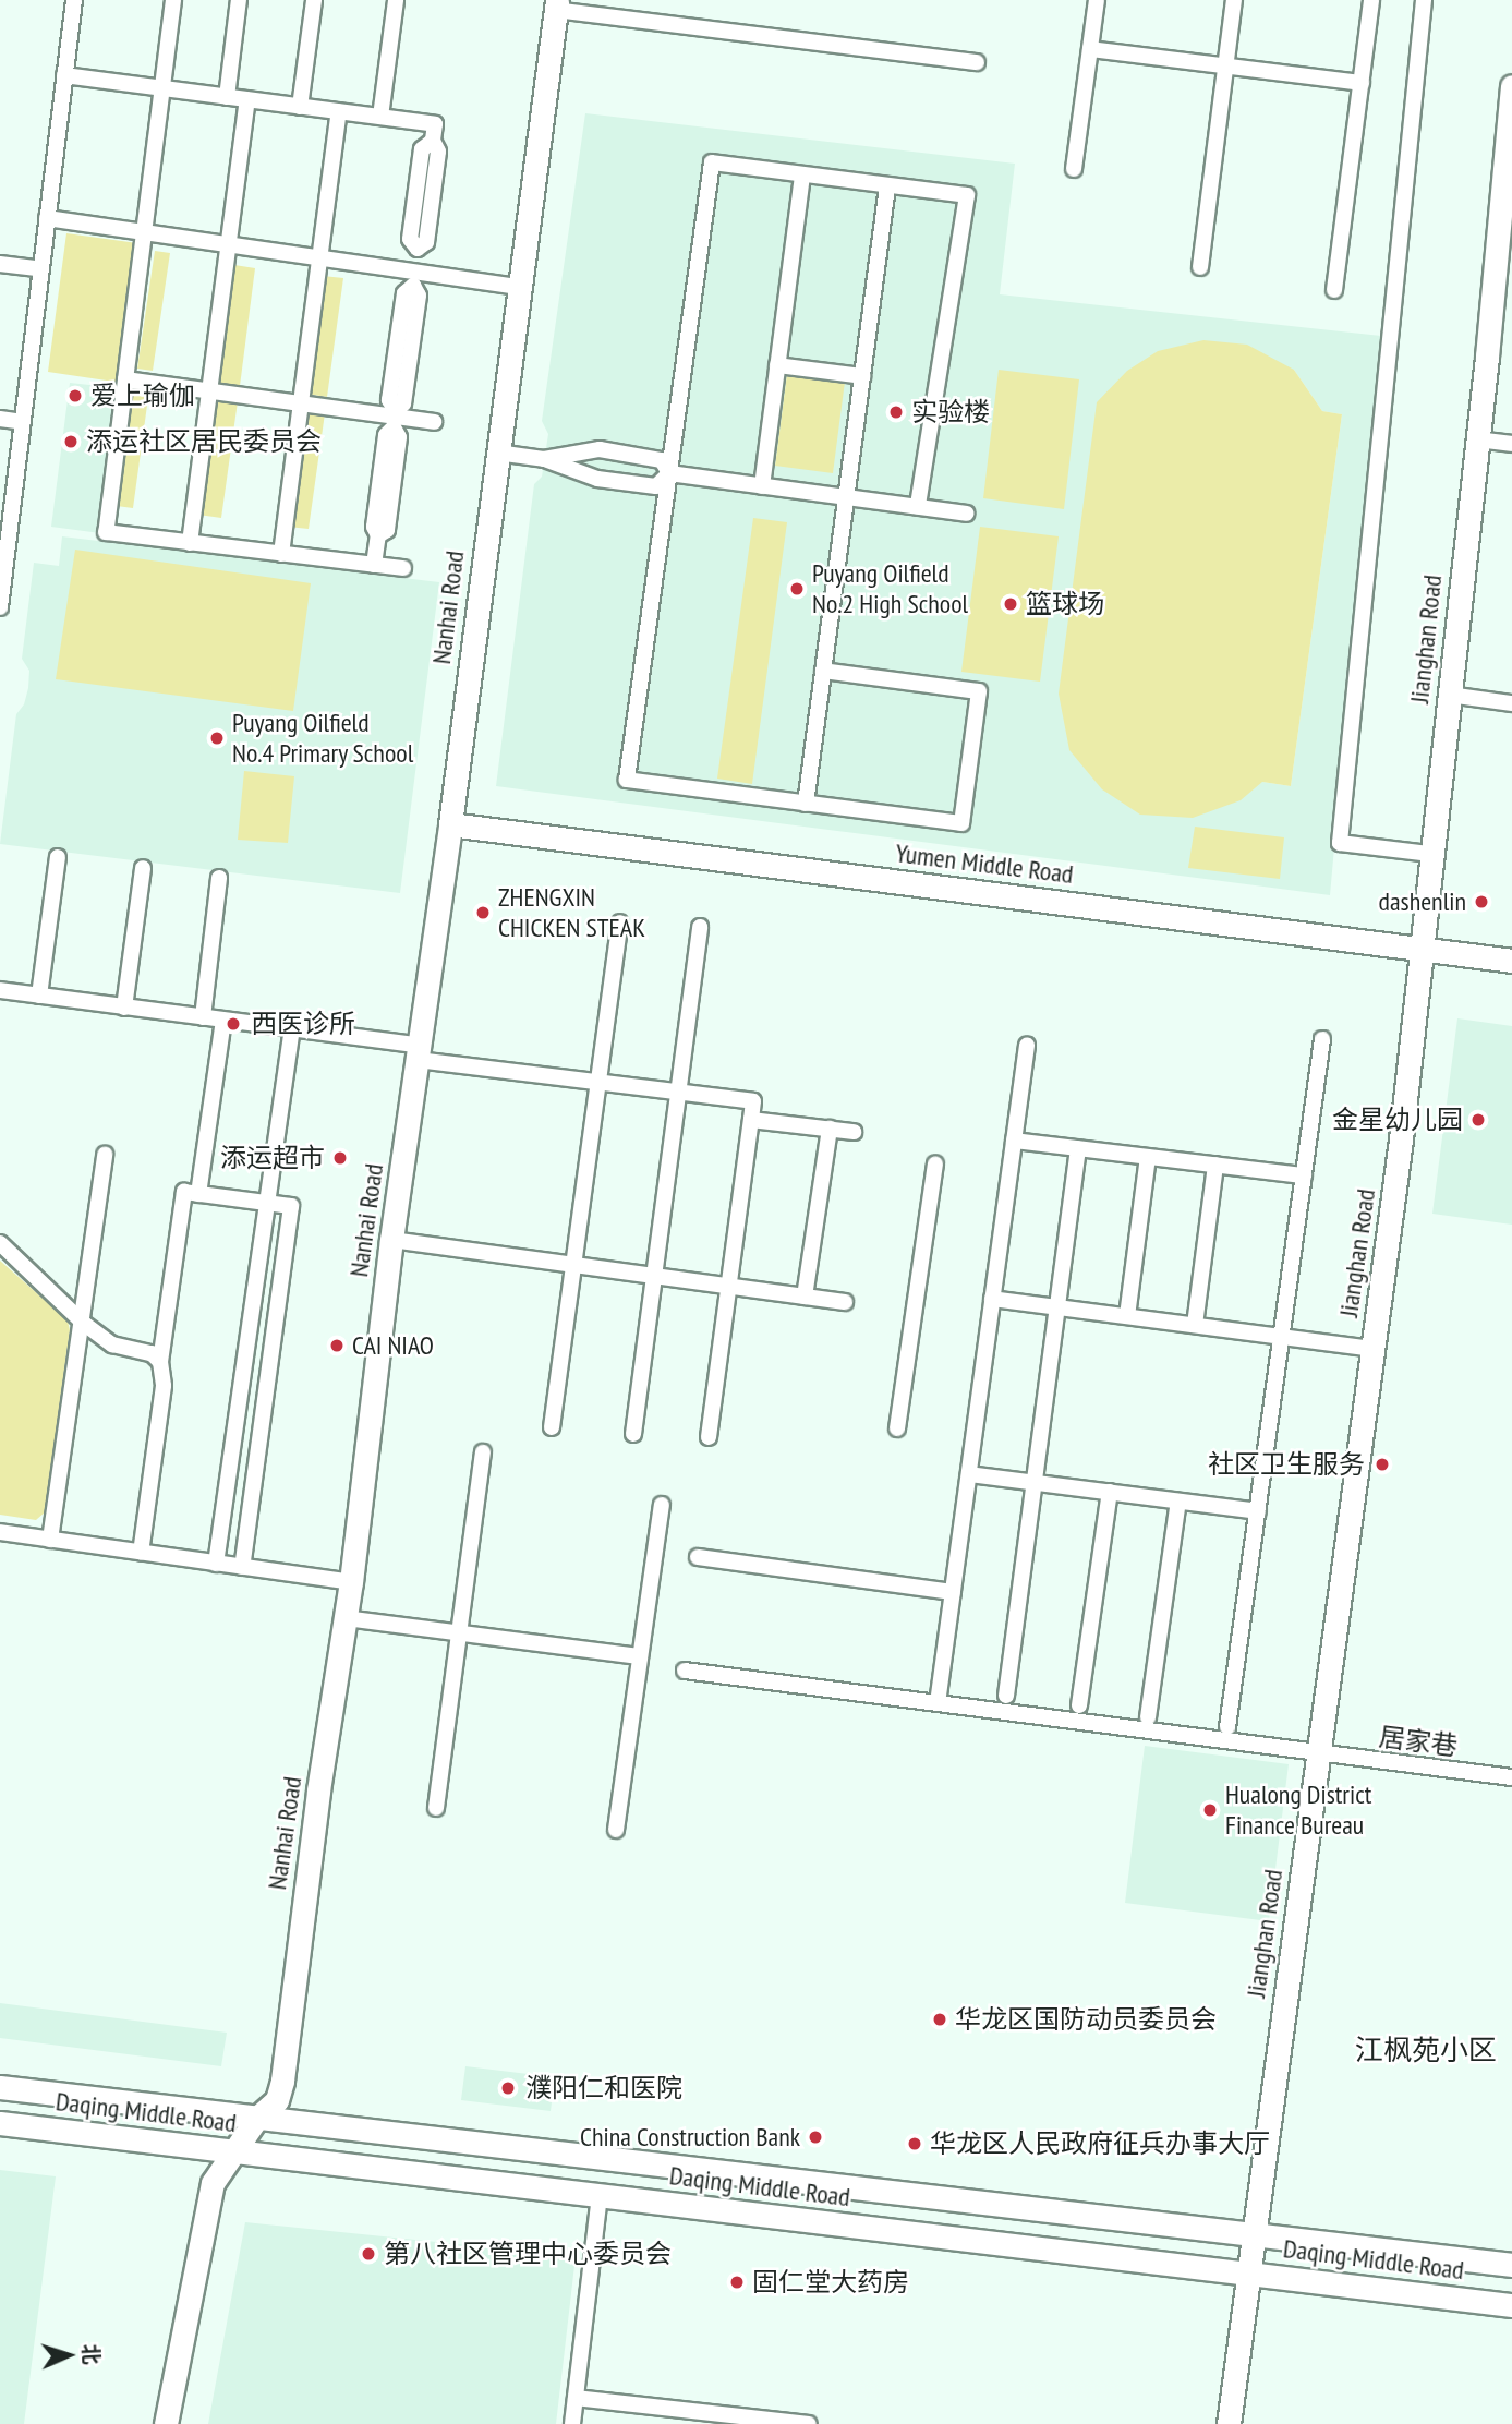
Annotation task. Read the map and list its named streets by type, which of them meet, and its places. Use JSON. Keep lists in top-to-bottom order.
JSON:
{
  "streets": {
    "street": [
      "Nanhai Road",
      "Jianghan Road",
      "Yumen Middle Road",
      "居家巷",
      "Daqing Middle Road"
    ]
  },
  "crossings": [
    ["Nanhai Road", "Yumen Middle Road"],
    ["Nanhai Road", "Daqing Middle Road"],
    ["Jianghan Road", "Yumen Middle Road"],
    ["Jianghan Road", "居家巷"],
    ["Jianghan Road", "Daqing Middle Road"]
  ],
  "districts": ["江枫苑小区"],
  "places": [
    "爱上瑜伽",
    "实验楼",
    "添运社区居民委员会",
    "Puyang Oilfield No.2 High School",
    "篮球场",
    "Puyang Oilfield No.4 Primary School",
    "dashenlin",
    "ZHENGXIN CHICKEN STEAK",
    "西医诊所",
    "金星幼儿园",
    "添运超市",
    "CAI NIAO",
    "社区卫生服务",
    "Hualong District Finance Bureau",
    "华龙区国防动员委员会",
    "濮阳仁和医院",
    "China Construction Bank",
    "华龙区人民政府征兵办事大厅",
    "第八社区管理中心委员会",
    "固仁堂大药房"
  ],
  "north": "right"
}
